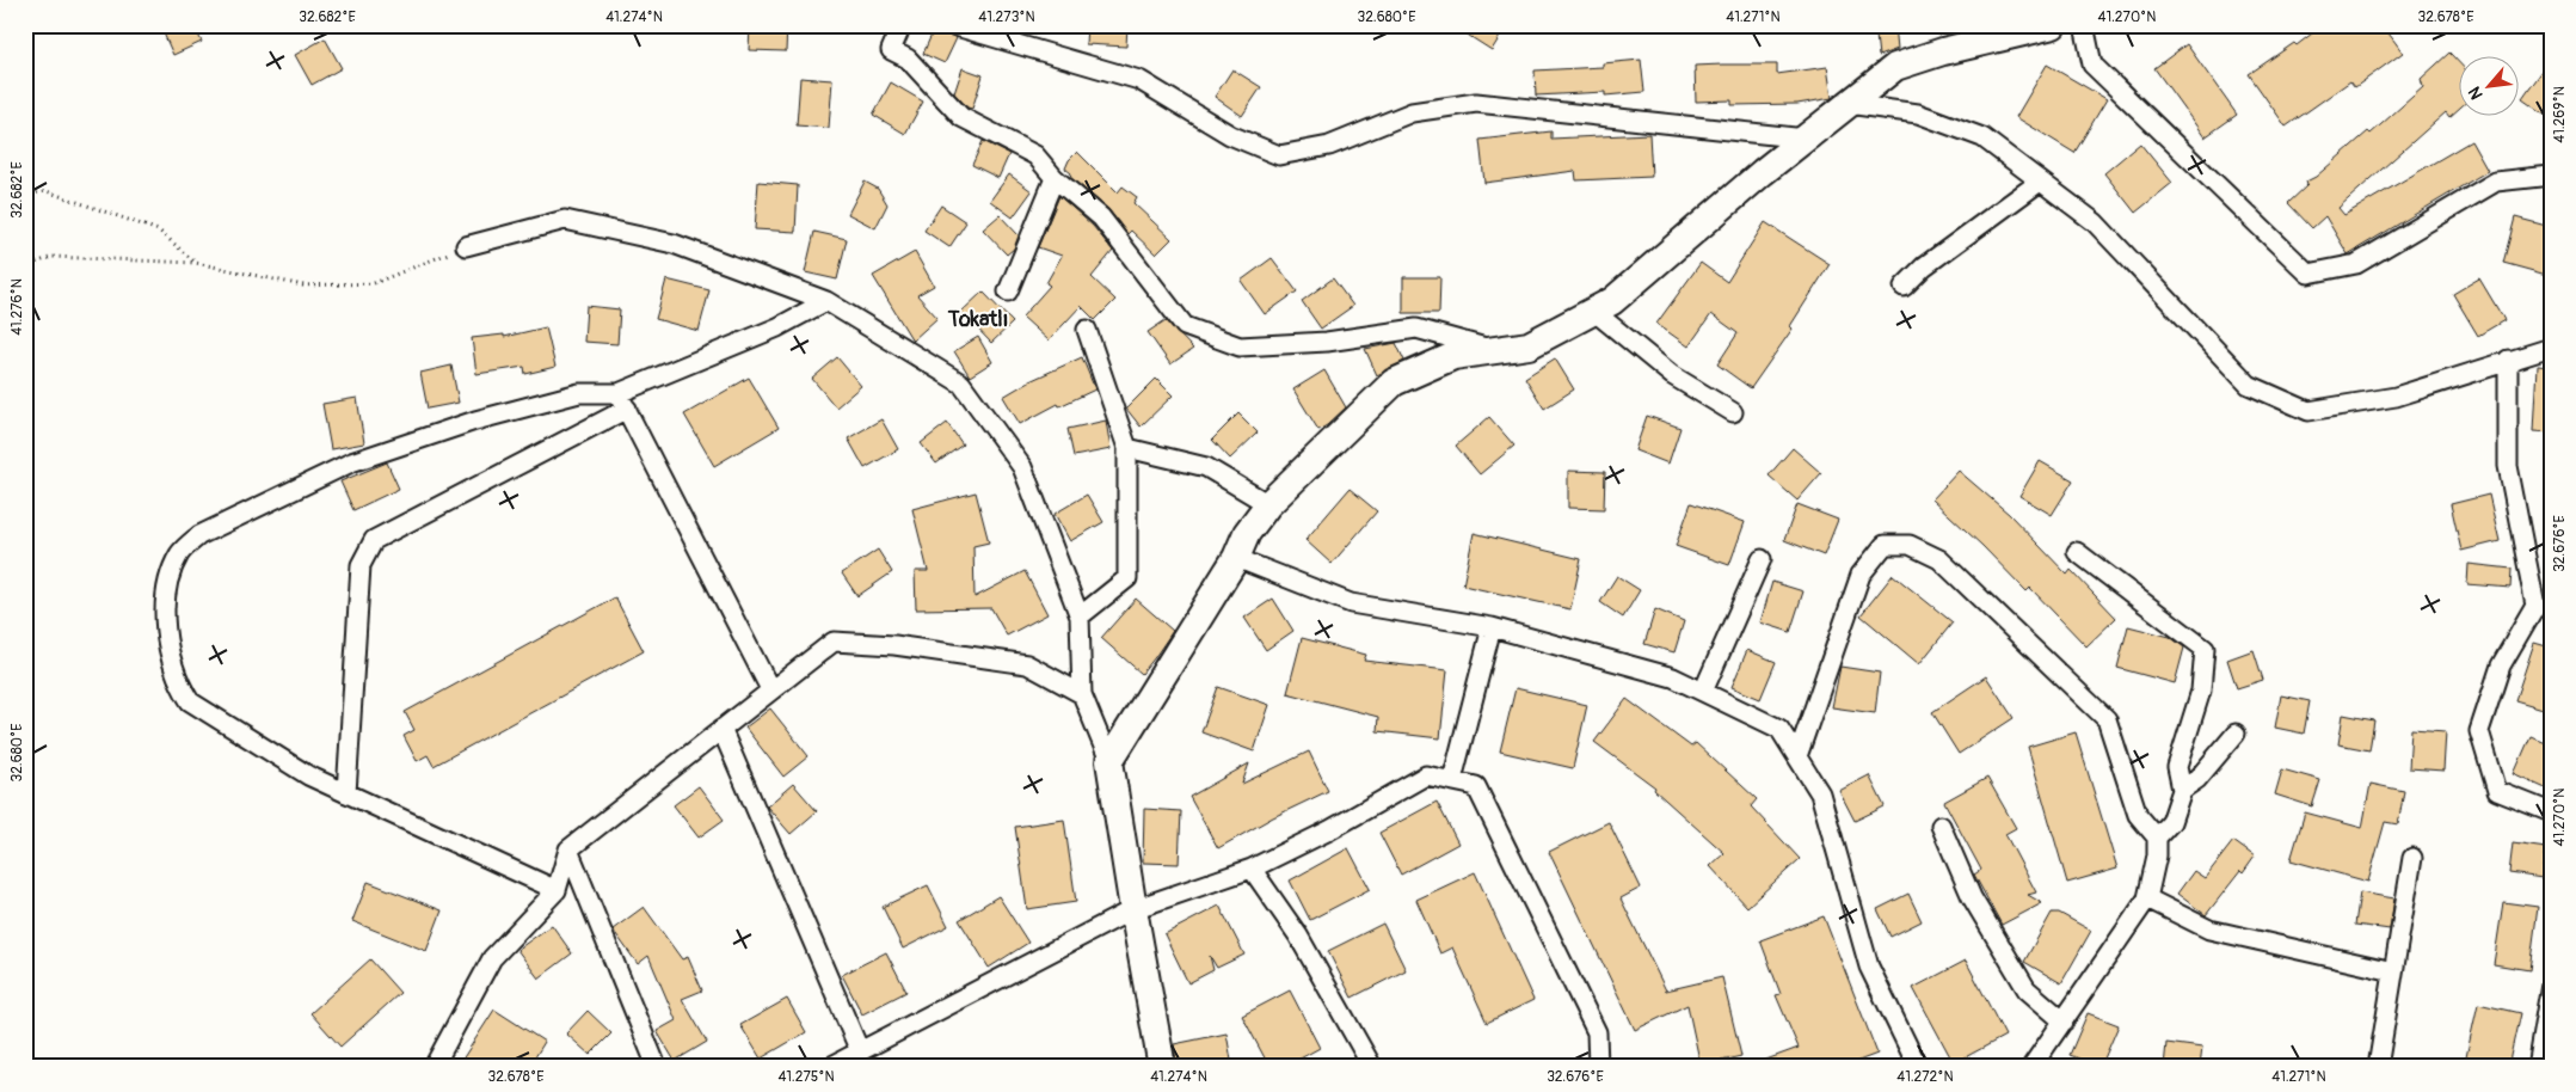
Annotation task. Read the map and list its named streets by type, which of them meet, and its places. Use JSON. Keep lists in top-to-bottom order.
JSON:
{
  "districts": ["Tokatlı"],
  "north": "bottom left",
  "coordinates": [
    "32.682°E",
    "41.274°N",
    "41.273°N",
    "32.680°E",
    "41.271°N",
    "41.270°N",
    "32.678°E",
    "41.269°N",
    "41.276°N",
    "32.676°E",
    "41.275°N",
    "41.272°N"
  ]
}
